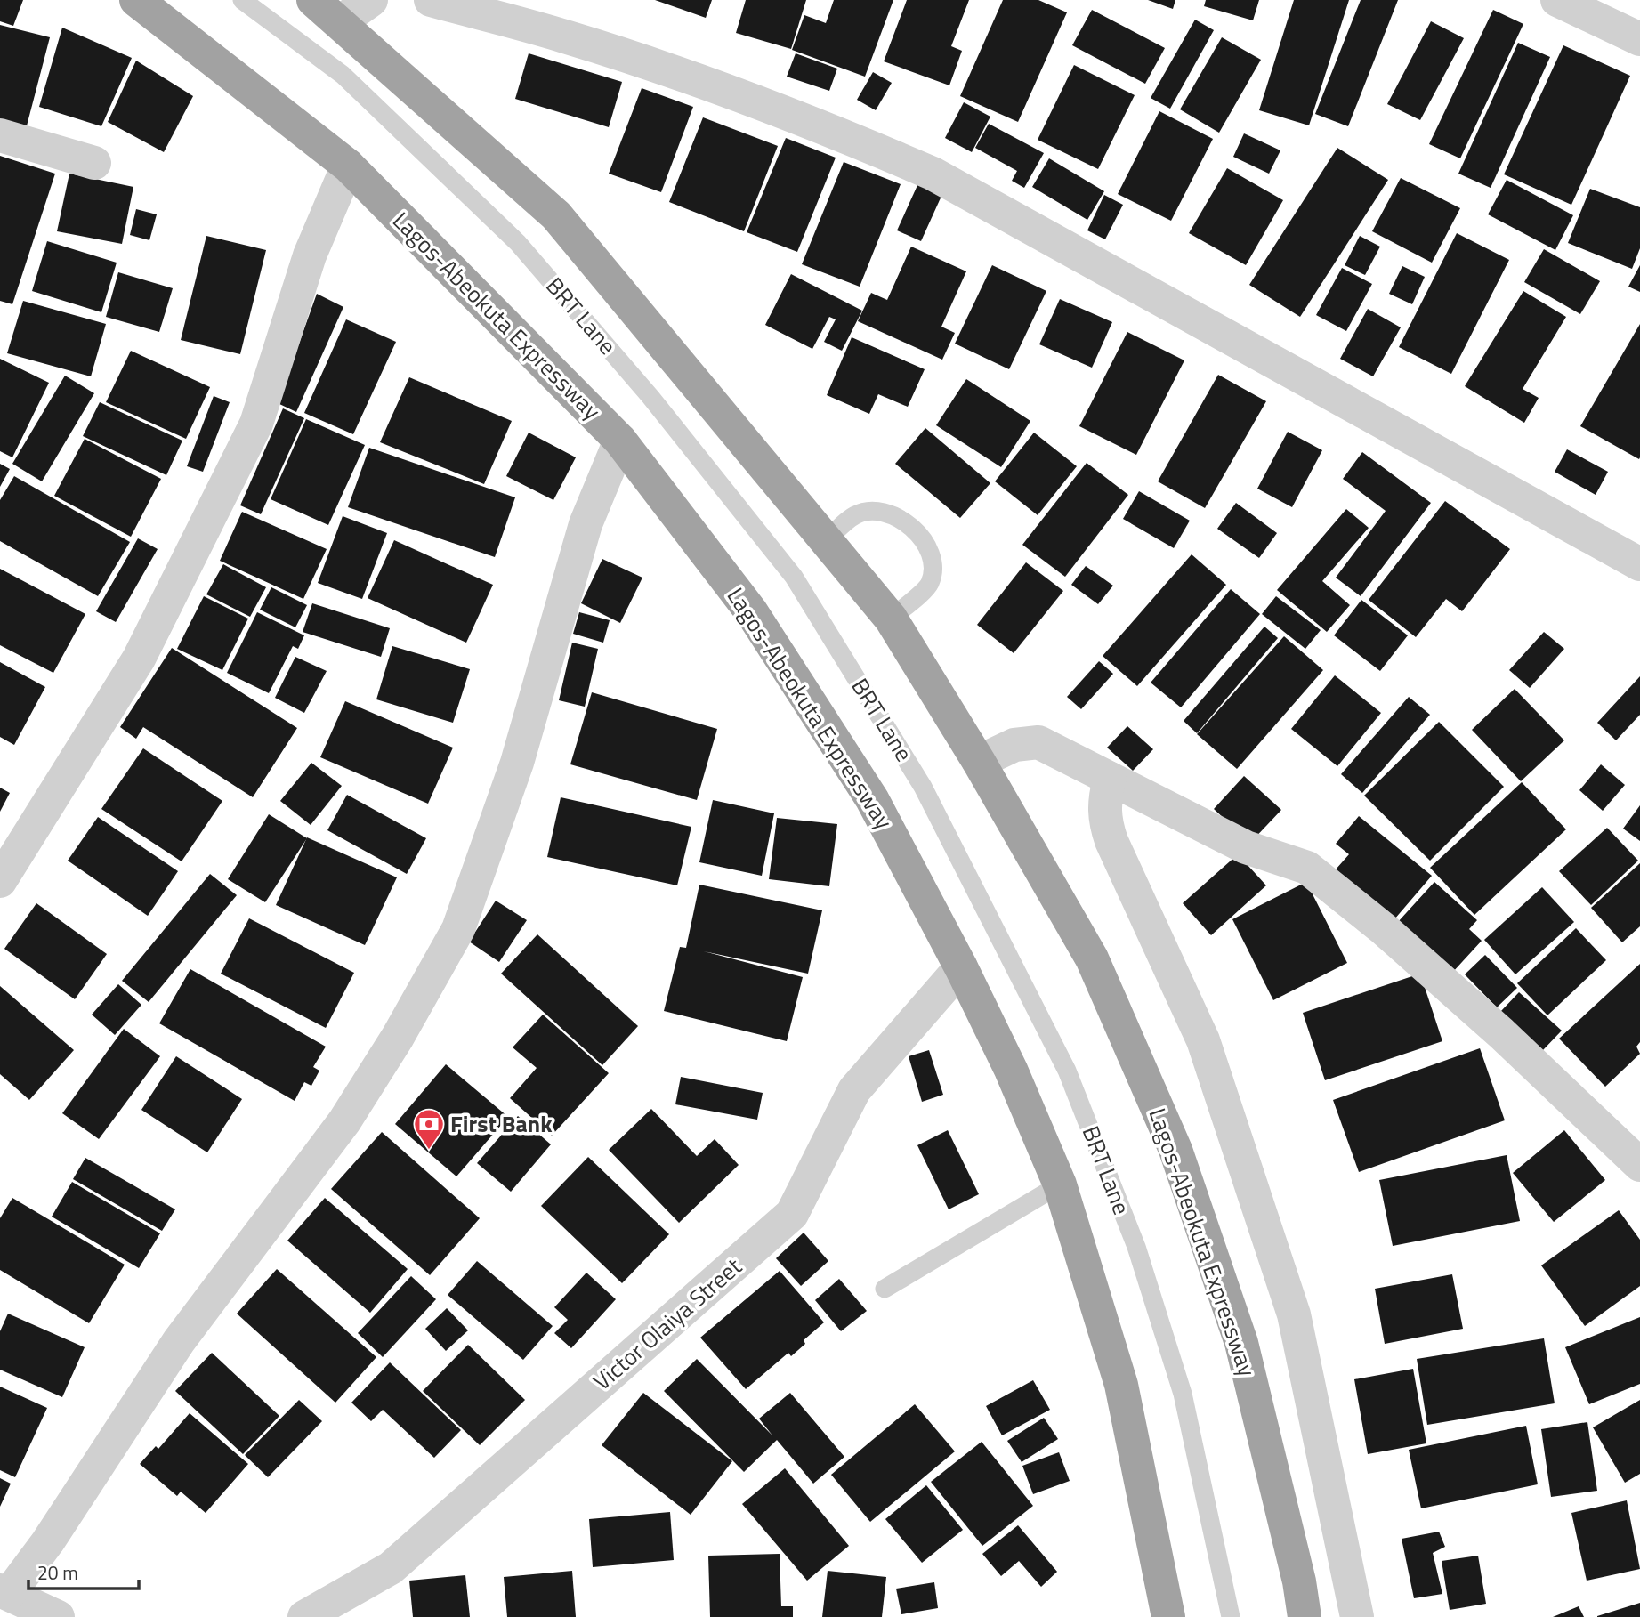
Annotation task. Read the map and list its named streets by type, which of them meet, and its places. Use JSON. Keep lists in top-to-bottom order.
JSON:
{
  "streets": {
    "highway": ["Lagos-Abeokuta Expressway"],
    "street": ["Victor Olaiya Street"],
    "lane": ["BRT Lane"]
  },
  "crossings": [
    ["Lagos-Abeokuta Expressway", "Victor Olaiya Street"]
  ],
  "places": {
    "bank": ["First Bank"]
  },
  "scale_bar": "20 m"
}
